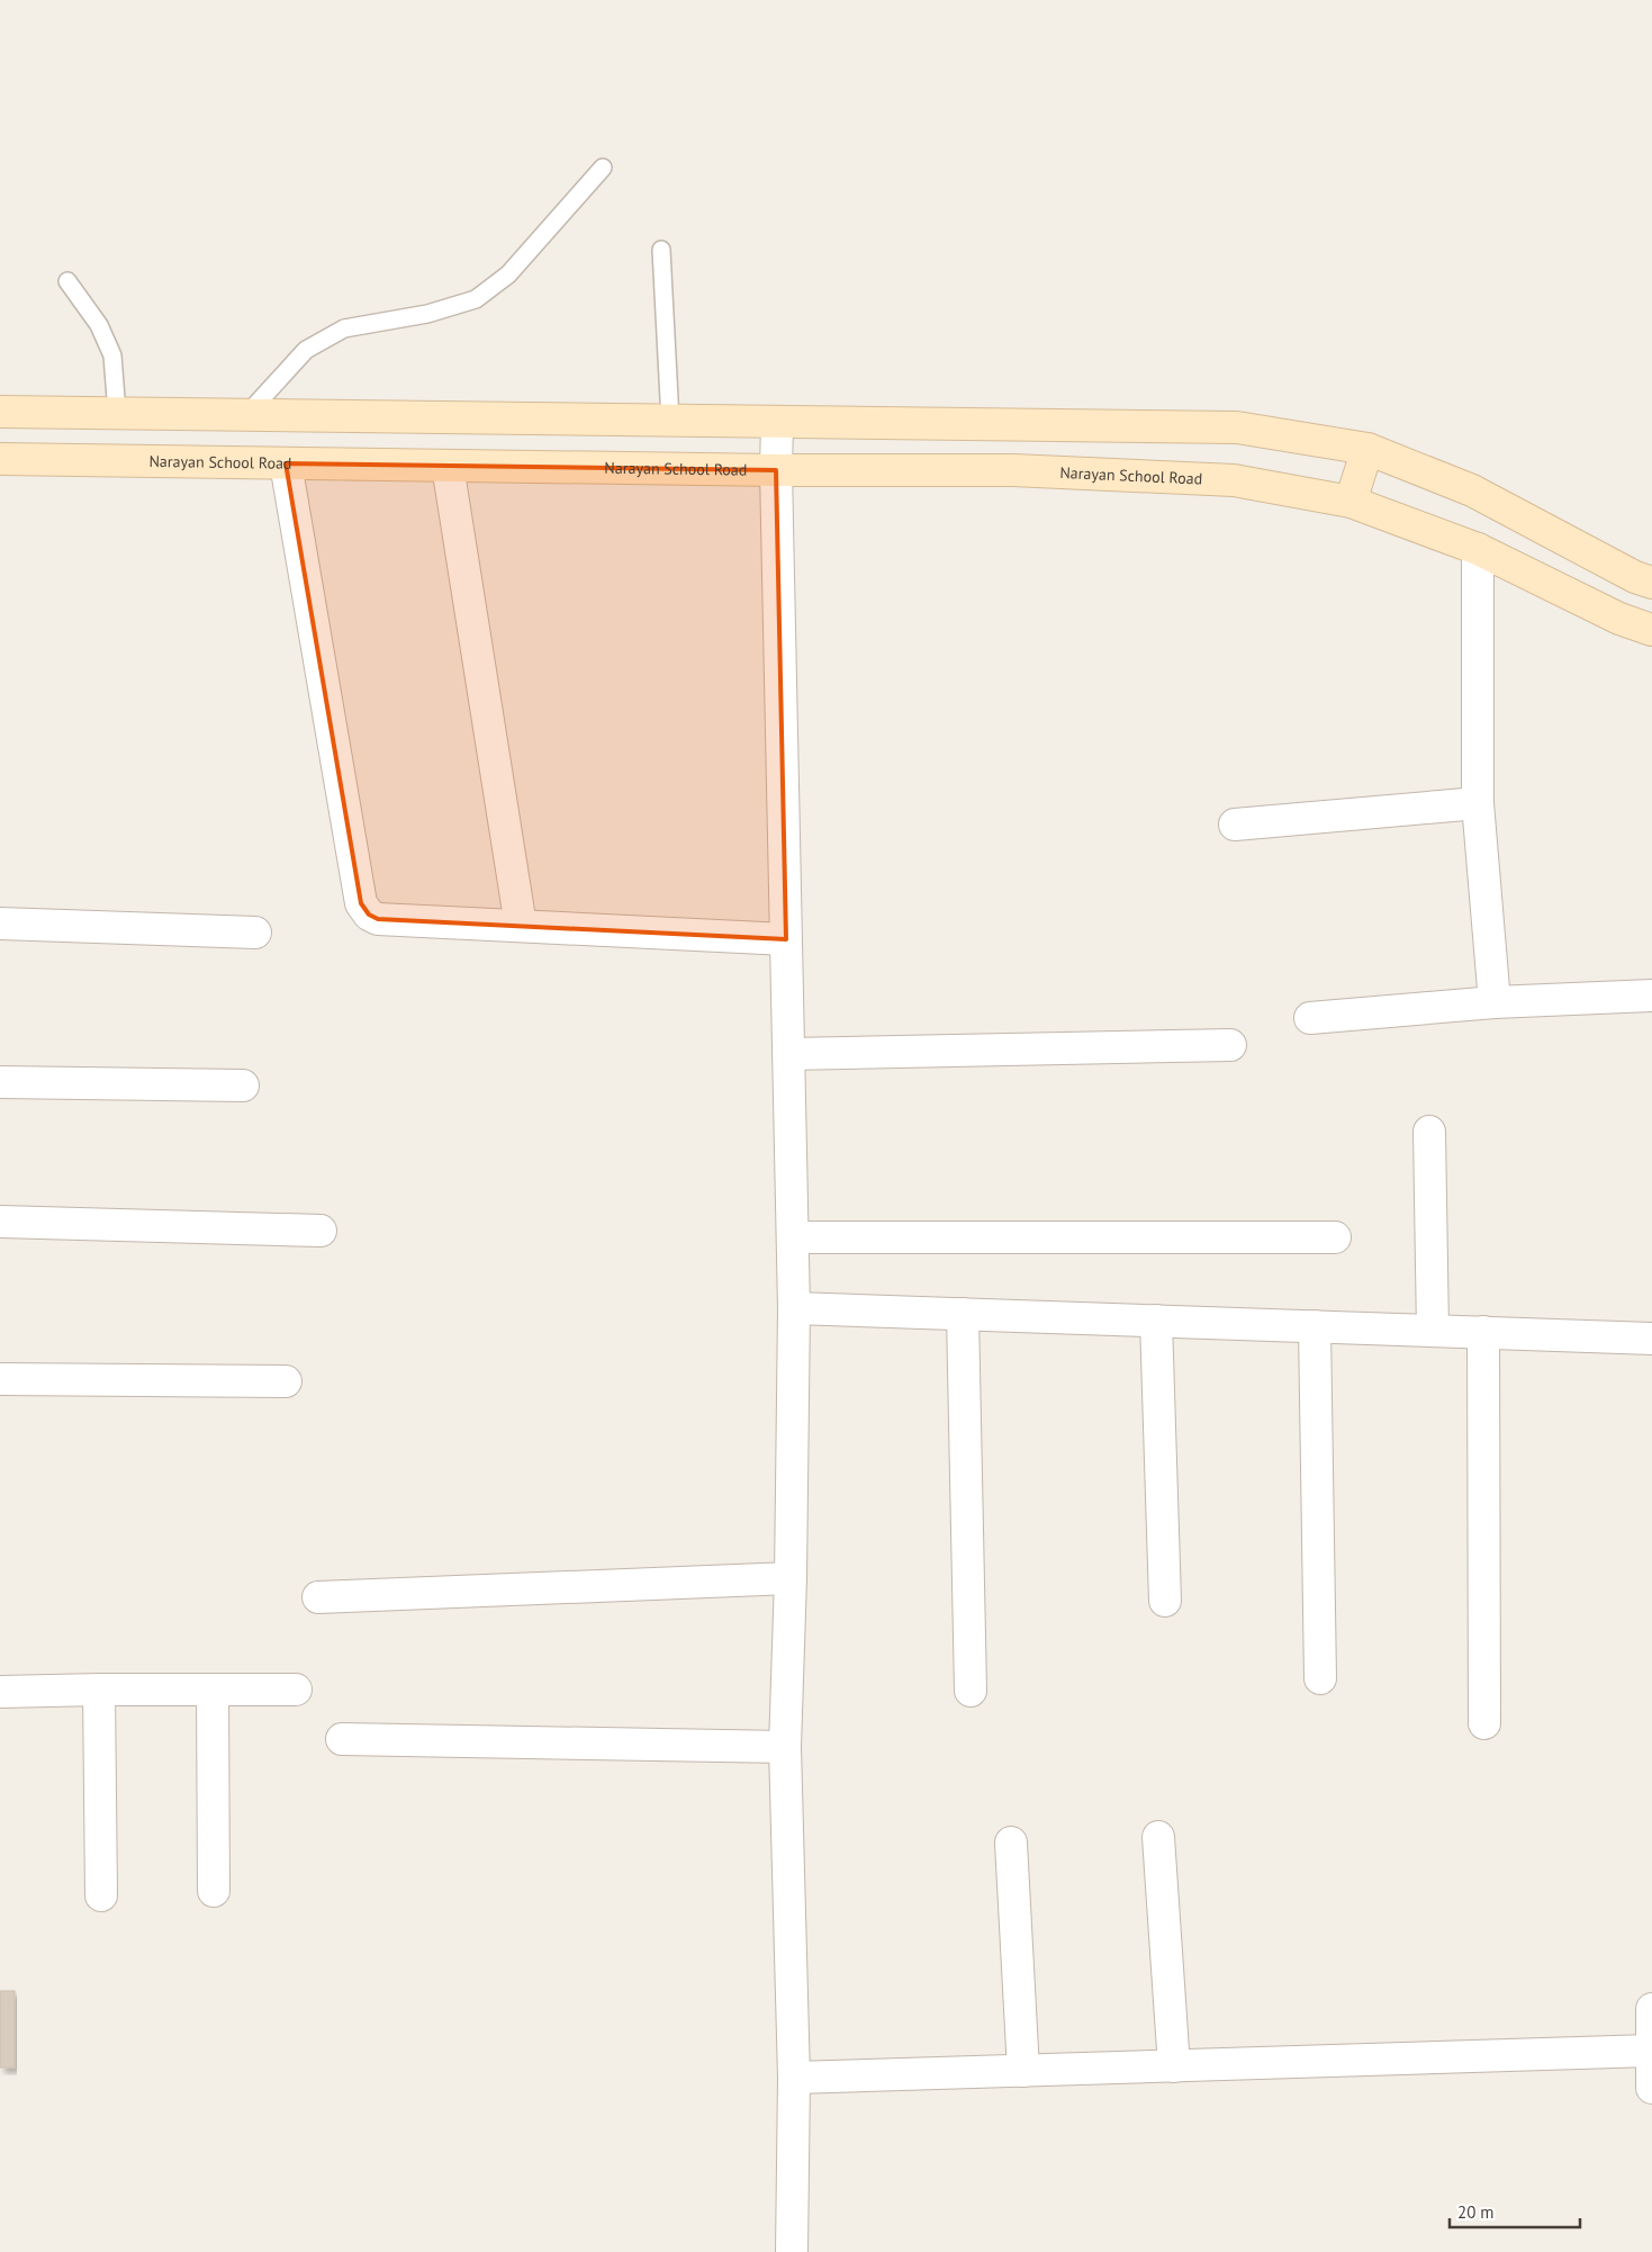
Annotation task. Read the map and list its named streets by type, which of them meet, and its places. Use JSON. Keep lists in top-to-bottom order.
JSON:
{
  "streets": {
    "street": ["Narayan School Road"]
  },
  "scale_bar": "20 m"
}
